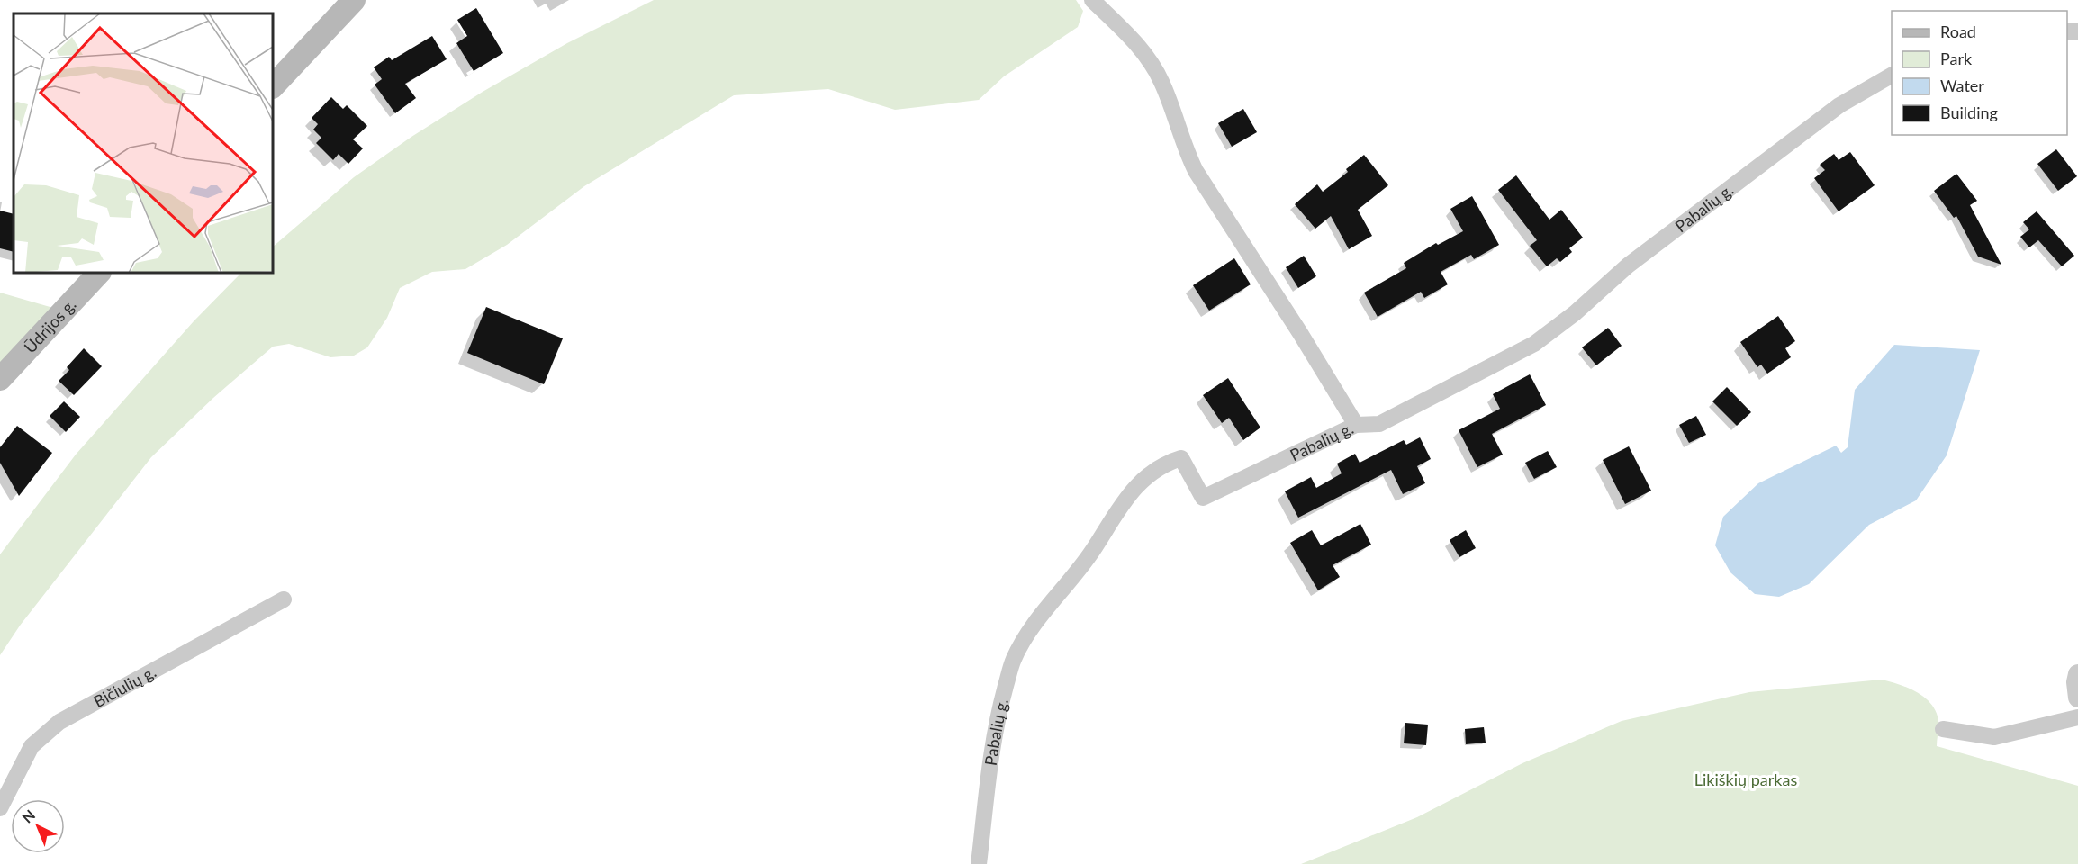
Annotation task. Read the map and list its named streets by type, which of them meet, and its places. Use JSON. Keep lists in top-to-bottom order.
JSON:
{
  "streets": {
    "main road": ["Ūdrijos g."],
    "street": ["Pabalių g.", "Bičiulių g."]
  },
  "parks": ["Likiškių parkas"],
  "legend": [
    "Road",
    "Park",
    "Water",
    "Building"
  ],
  "north": "top left"
}
